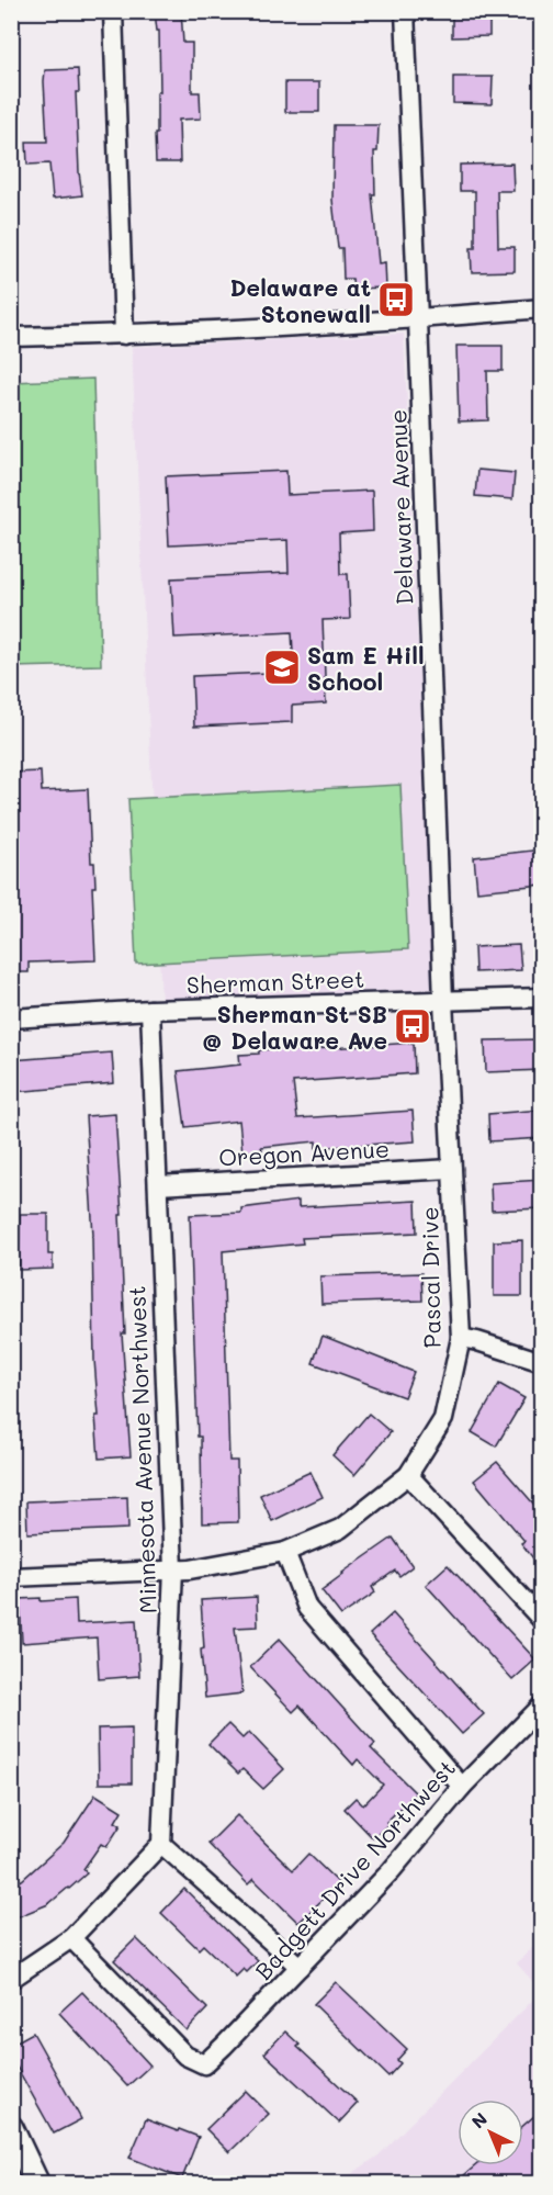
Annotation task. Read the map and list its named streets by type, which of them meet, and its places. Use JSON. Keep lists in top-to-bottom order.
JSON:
{
  "streets": {
    "street": [
      "Delaware Avenue",
      "Sherman Street",
      "Oregon Avenue",
      "Pascal Drive",
      "Minnesota Avenue Northwest",
      "Badgett Drive Northwest"
    ]
  },
  "crossings": [
    ["Delaware Avenue", "Sherman Street"],
    ["Delaware Avenue", "Pascal Drive"],
    ["Sherman Street", "Pascal Drive"],
    ["Sherman Street", "Minnesota Avenue Northwest"],
    ["Oregon Avenue", "Pascal Drive"],
    ["Oregon Avenue", "Minnesota Avenue Northwest"],
    ["Pascal Drive", "Minnesota Avenue Northwest"]
  ],
  "places": {
    "bus stop": ["Delaware at Stonewall", "Sherman St SB @ Delaware Ave"],
    "school or university": ["Sam E Hill School"]
  },
  "north": "top left"
}
